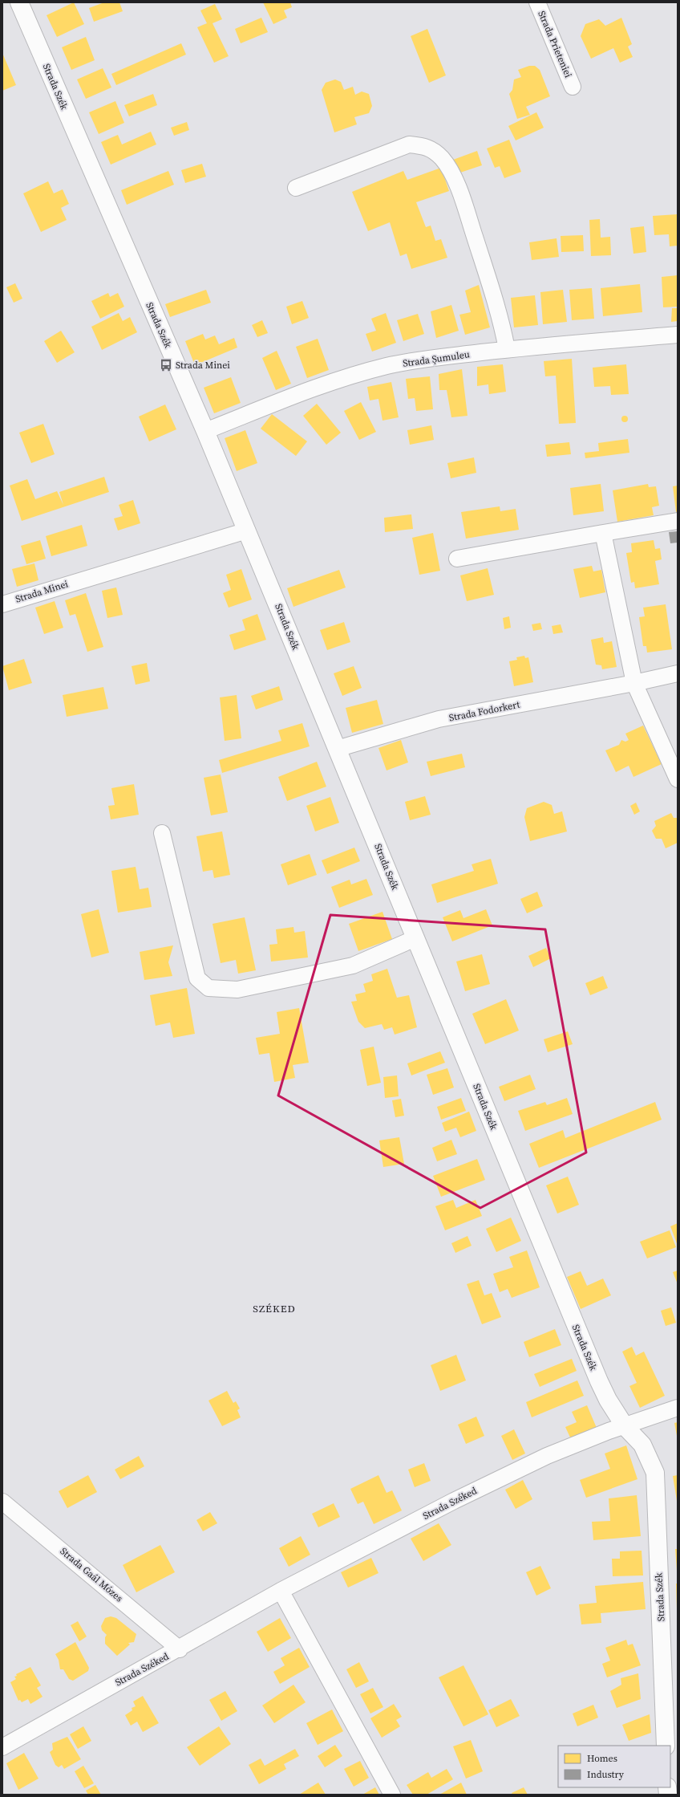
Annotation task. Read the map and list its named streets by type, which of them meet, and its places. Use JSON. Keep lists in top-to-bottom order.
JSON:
{
  "streets": {
    "street": [
      "Strada Prieteniei",
      "Strada Szék",
      "Strada Șumuleu",
      "Strada Minei",
      "Strada Fodorkert",
      "Strada Széked",
      "Strada Gaál Mózes"
    ]
  },
  "crossings": [
    ["Strada Szék", "Strada Șumuleu"],
    ["Strada Szék", "Strada Minei"],
    ["Strada Szék", "Strada Fodorkert"],
    ["Strada Szék", "Strada Széked"],
    ["Strada Széked", "Strada Gaál Mózes"]
  ],
  "districts": ["SZÉKED"],
  "places": {
    "bus stop": ["Strada Minei"]
  },
  "legend": ["Homes", "Industry"]
}
